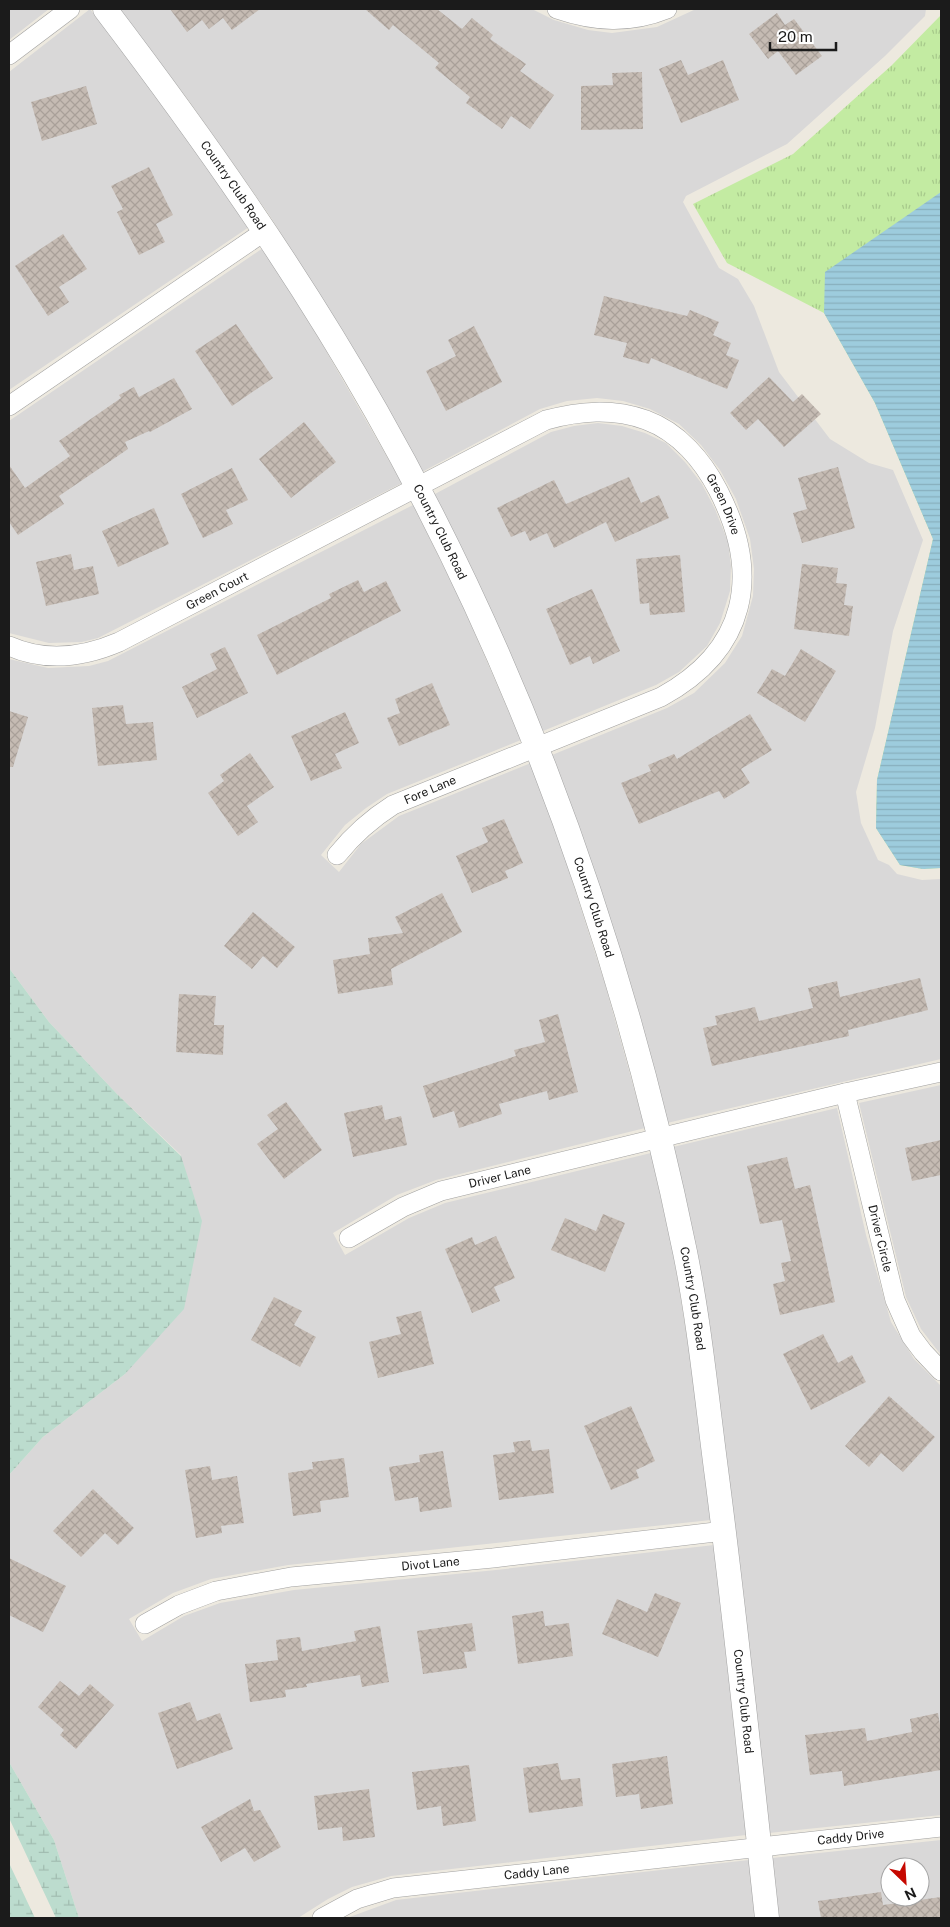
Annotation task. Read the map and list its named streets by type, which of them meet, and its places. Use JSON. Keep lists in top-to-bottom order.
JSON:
{
  "streets": {
    "street": [
      "Country Club Road",
      "Green Drive",
      "Green Court",
      "Fore Lane",
      "Driver Lane",
      "Driver Circle",
      "Divot Lane",
      "Caddy Drive",
      "Caddy Lane"
    ]
  },
  "crossings": [
    ["Country Club Road", "Green Drive"],
    ["Country Club Road", "Green Court"],
    ["Country Club Road", "Fore Lane"],
    ["Country Club Road", "Driver Lane"],
    ["Country Club Road", "Divot Lane"],
    ["Country Club Road", "Caddy Drive"],
    ["Country Club Road", "Caddy Lane"],
    ["Green Drive", "Green Court"],
    ["Green Drive", "Fore Lane"],
    ["Caddy Drive", "Caddy Lane"]
  ],
  "scale_bar": "20 m",
  "north": "bottom right"
}
